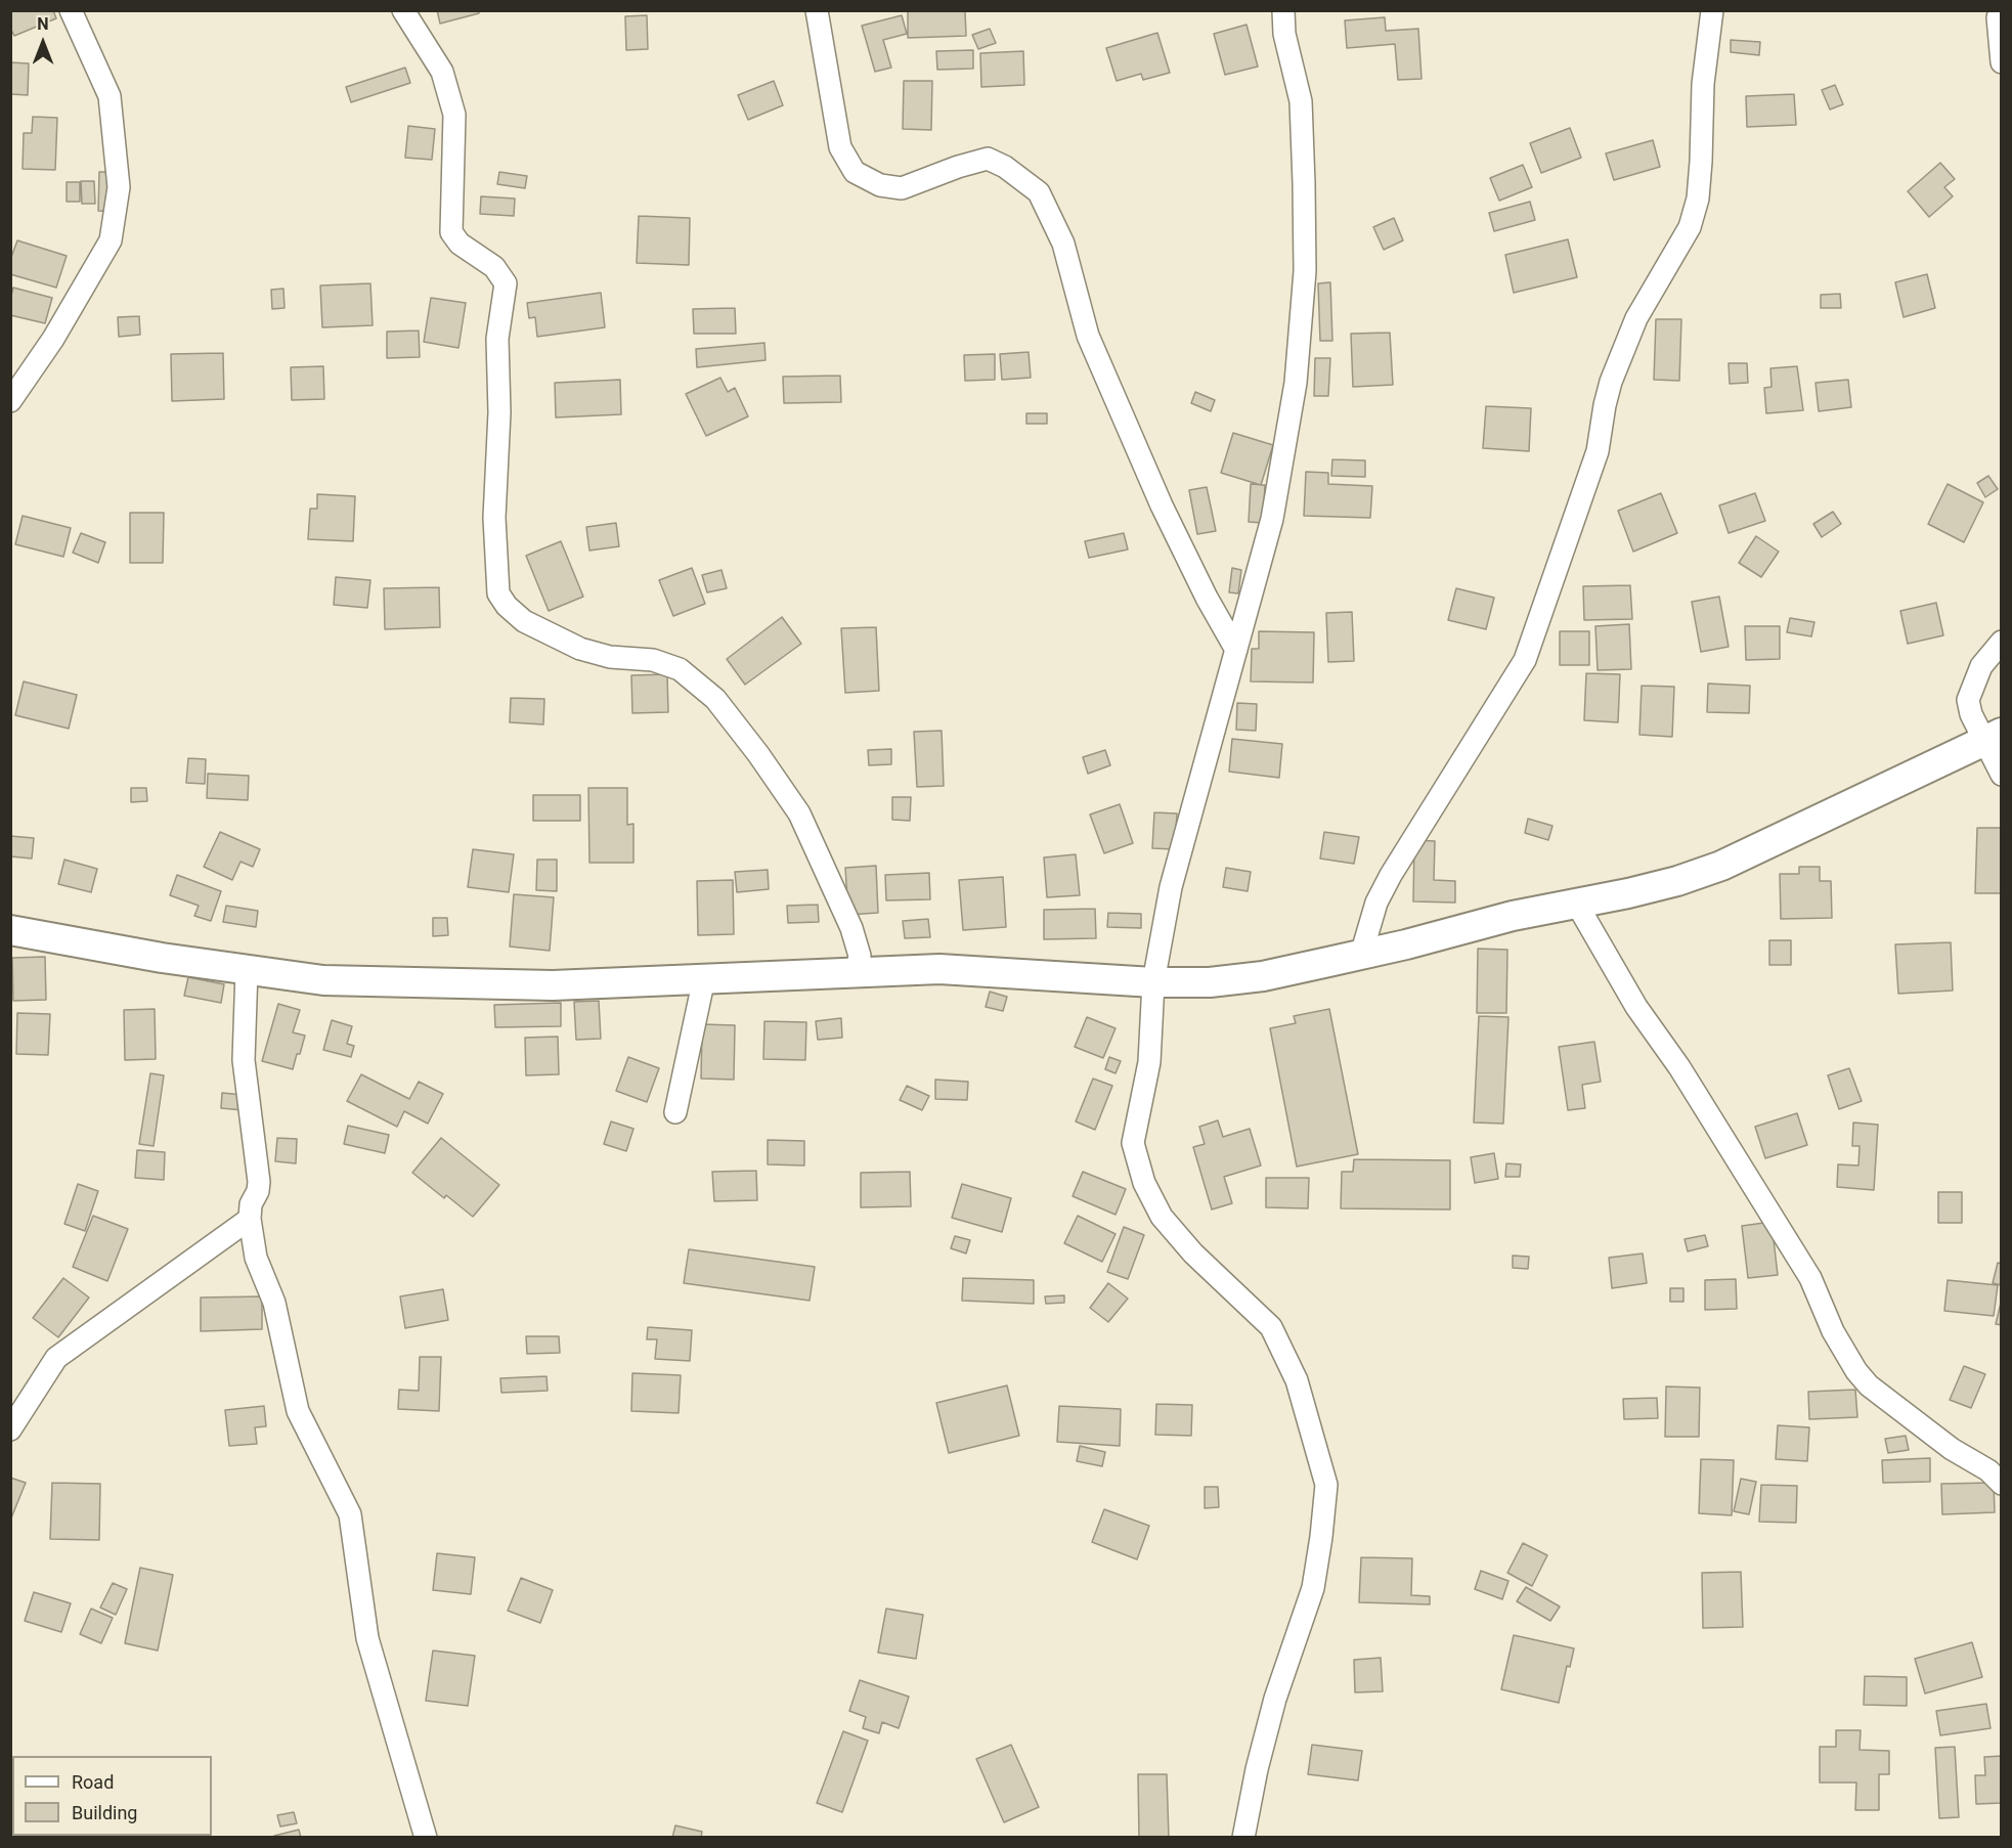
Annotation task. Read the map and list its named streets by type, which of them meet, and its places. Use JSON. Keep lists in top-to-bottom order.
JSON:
{
  "legend": ["Road", "Building"],
  "north": "top"
}
